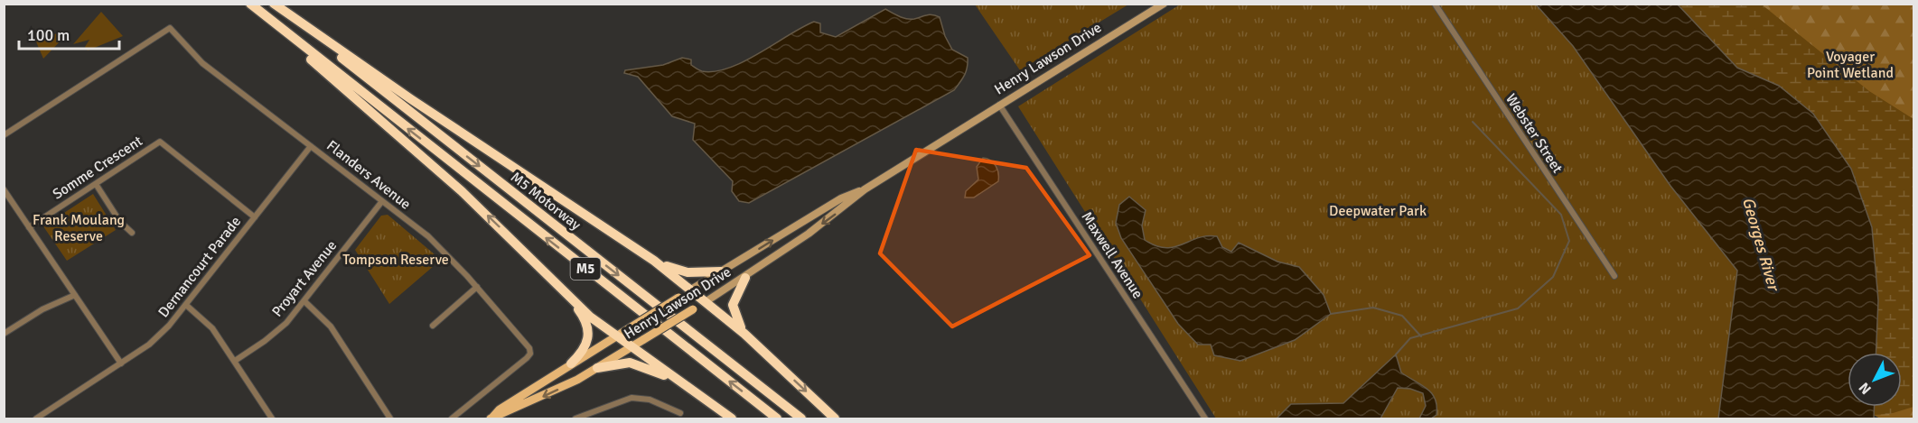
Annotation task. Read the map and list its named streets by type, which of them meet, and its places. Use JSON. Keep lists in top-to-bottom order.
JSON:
{
  "streets": {
    "highway": ["M5 Motorway", "M5"],
    "main road": ["Henry Lawson Drive"],
    "street": [
      "Webster Street",
      "Somme Crescent",
      "Flanders Avenue",
      "Maxwell Avenue",
      "Dernancourt Parade",
      "Proyart Avenue"
    ]
  },
  "crossings": [
    ["Henry Lawson Drive", "Maxwell Avenue"],
    ["Somme Crescent", "Dernancourt Parade"],
    ["Flanders Avenue", "Dernancourt Parade"],
    ["Flanders Avenue", "Proyart Avenue"]
  ],
  "water": ["Georges River"],
  "parks": [
    "Voyager Point Wetland",
    "Deepwater Park",
    "Frank Moulang Reserve",
    "Tompson Reserve"
  ],
  "scale_bar": "100 m",
  "north": "bottom left"
}
